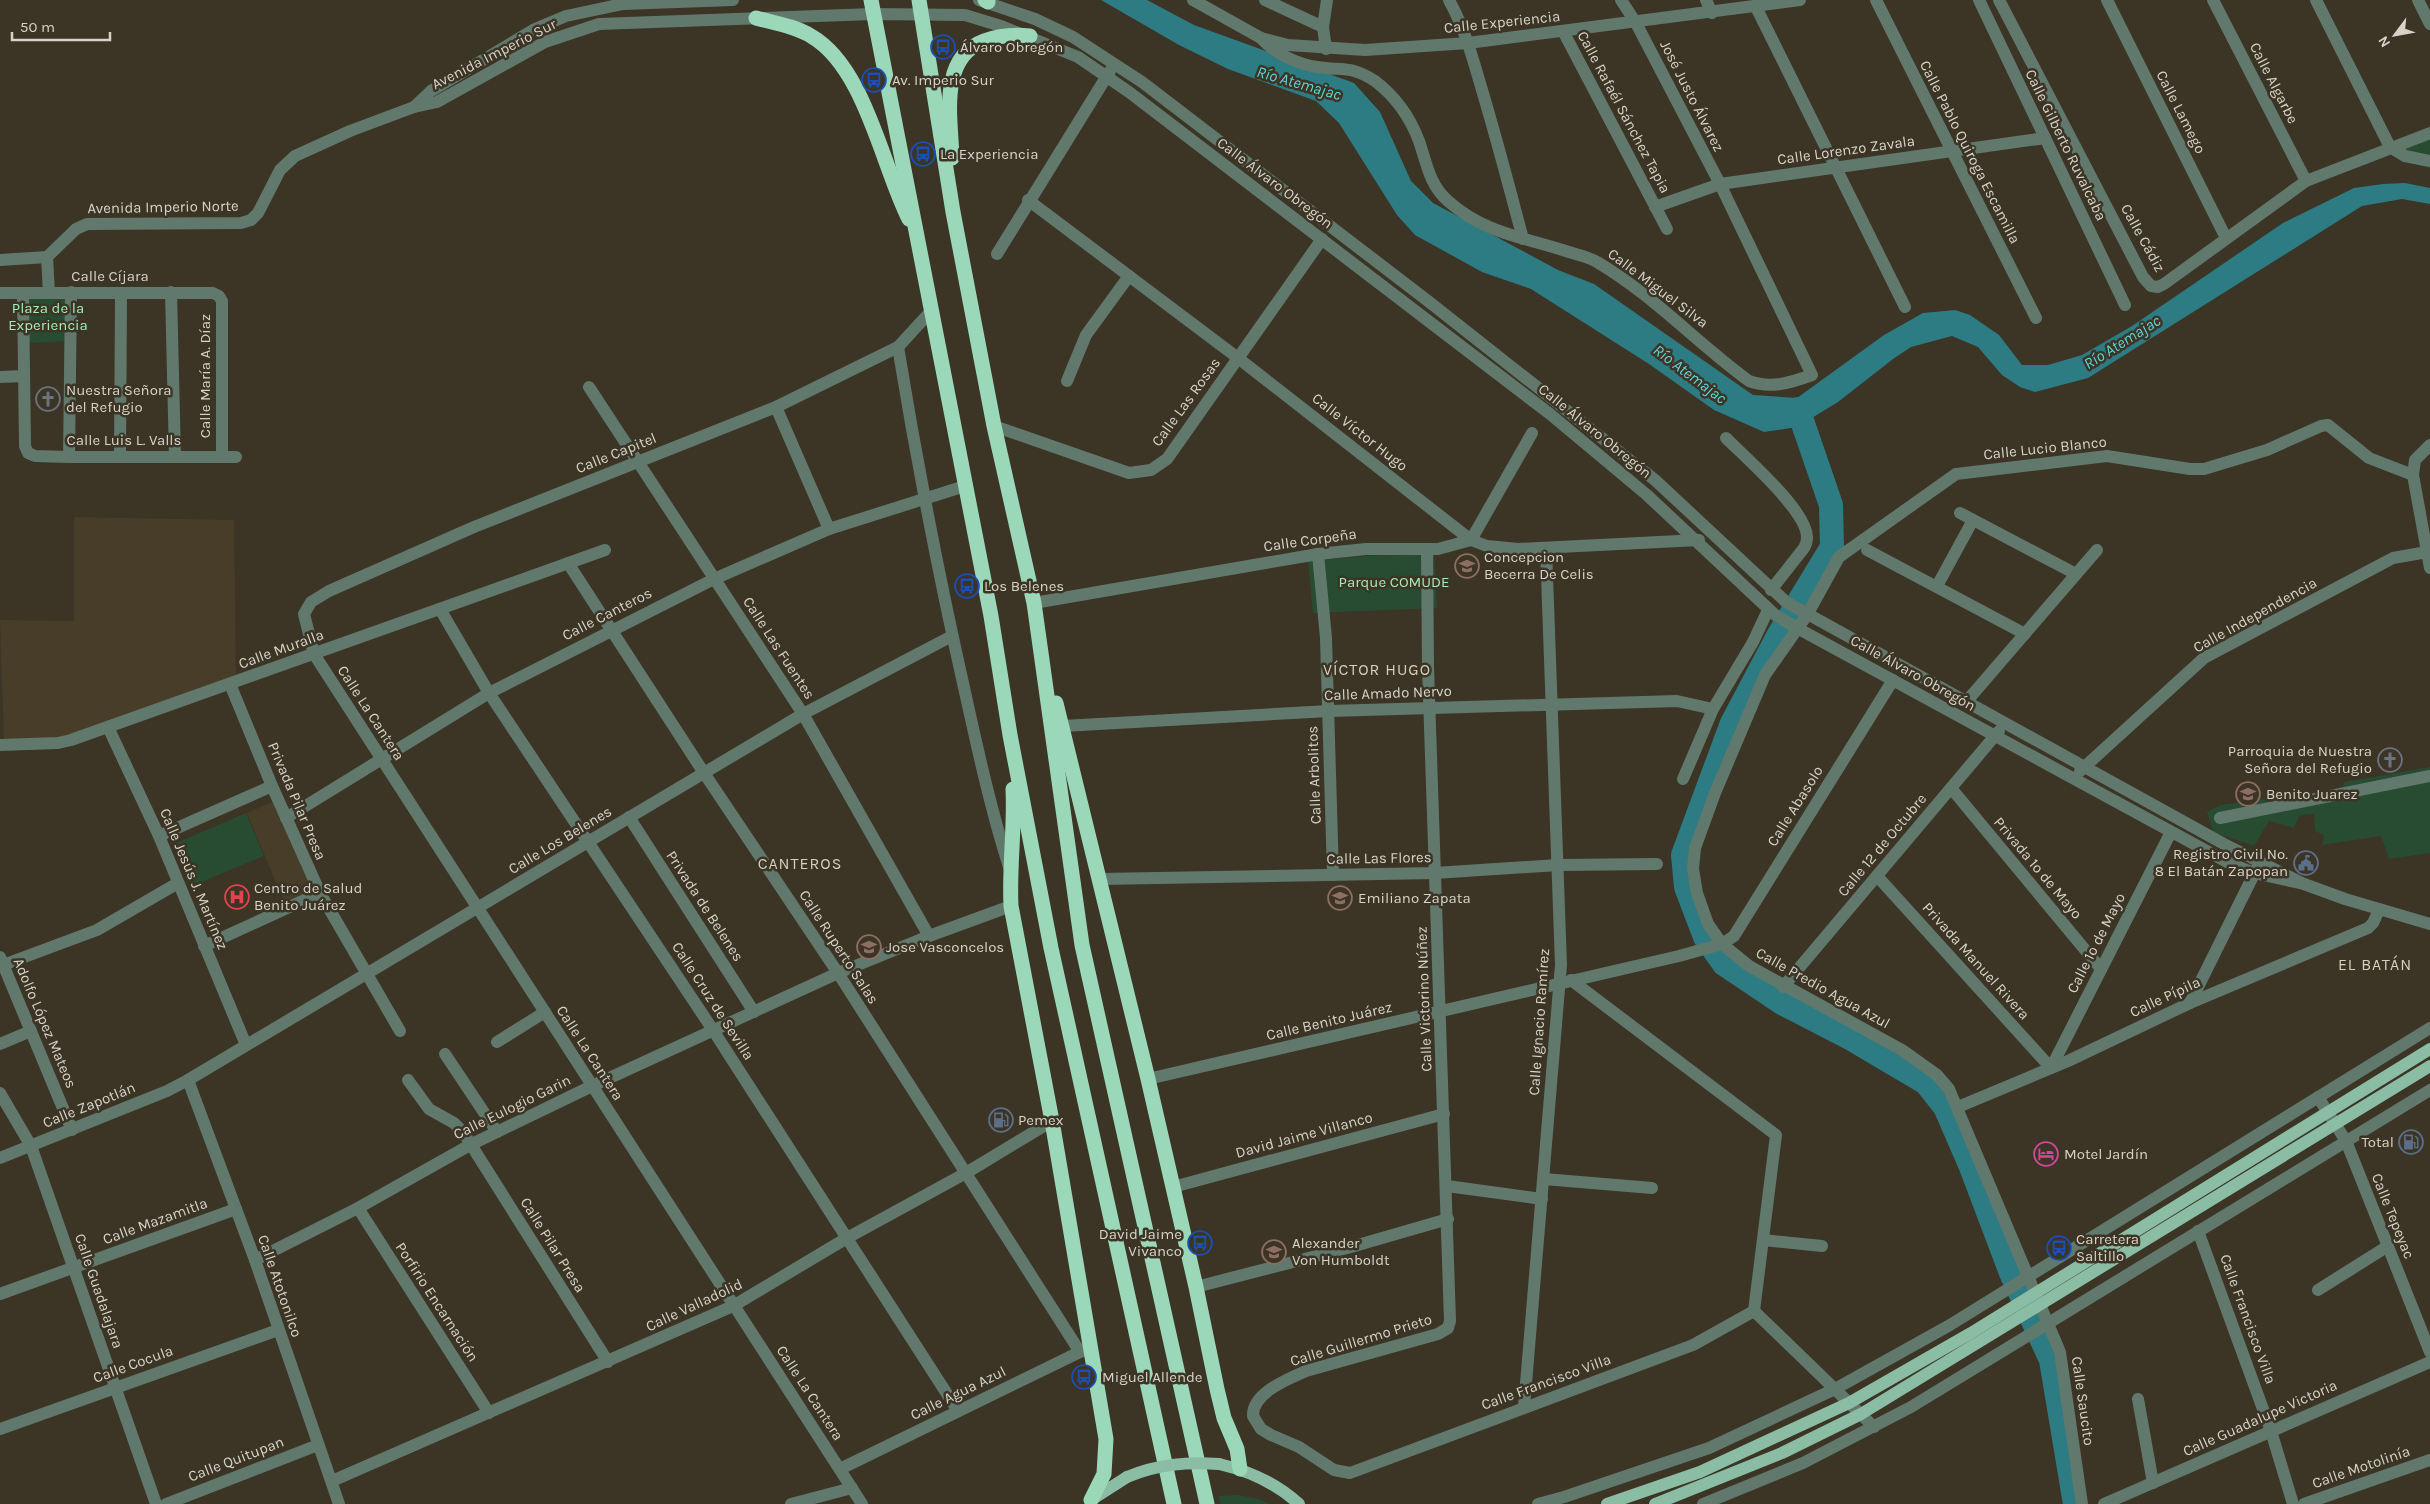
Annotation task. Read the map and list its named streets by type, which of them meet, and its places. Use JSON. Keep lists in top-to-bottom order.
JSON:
{
  "streets": {
    "street": [
      "Calle Experiencia",
      "Avenida Imperio Sur",
      "Calle Algarbe",
      "José Justo Álvarez",
      "Calle Rafaél Sánchez Tapia",
      "Calle Lamego",
      "Calle Gilberto Ruvalcaba",
      "Calle Lorenzo Zavala",
      "Calle Pablo Quiroga Escamilla",
      "Calle Álvaro Obregón",
      "Avenida Imperio Norte",
      "Calle Cádiz",
      "Calle Cíjara",
      "Calle Miguel Silva",
      "Calle María A. Díaz",
      "Calle Las Rosas",
      "Calle Víctor Hugo",
      "Calle Luis L. Valls",
      "Calle Lucio Blanco",
      "Calle Capitel",
      "Calle Corpeña",
      "Calle Canteros",
      "Calle Independencia",
      "Calle Las Fuentes",
      "Calle Muralla",
      "Calle Amado Nervo",
      "Calle La Cantera",
      "Calle Arbolitos",
      "Privada Pilar Presa",
      "Calle Abasolo",
      "Calle Los Belenes",
      "Calle 12 de Octubre",
      "Calle Las Flores",
      "Privada 1o de Mayo",
      "Calle Jesús J. Martínez",
      "Privada de Belenes",
      "Calle 1o de Mayo",
      "Calle Ruperto Salas",
      "Privada Manuel Rivera",
      "Calle Predio Agua Azul",
      "Calle Pípila",
      "Calle Victorino Núñez",
      "Calle Cruz de Sevilla",
      "Calle Benito Juárez",
      "Calle Ignacio Ramírez",
      "Adolfo López Mateos",
      "Calle Zapotlán",
      "Calle Eulogio Garin",
      "David Jaime Villanco",
      "Calle Tepeyac",
      "Calle Mazamitla",
      "Calle Pilar Presa",
      "Calle Atotonilco",
      "Calle Guadalajara",
      "Porfirio Encarnación",
      "Calle Valladolid",
      "Calle Francisco Villa",
      "Calle Guillermo Prieto",
      "Calle Cocula",
      "Calle Agua Azul",
      "Calle Saucito",
      "Calle Guadalupe Victoria",
      "Calle Quitupan",
      "Calle Motolinía"
    ]
  },
  "crossings": [
    ["Calle Experiencia", "José Justo Álvarez"],
    ["Calle Experiencia", "Calle Rafaél Sánchez Tapia"],
    ["Calle Experiencia", "Calle Miguel Silva"],
    ["Avenida Imperio Sur", "Calle Álvaro Obregón"],
    ["Avenida Imperio Sur", "Avenida Imperio Norte"],
    ["Calle Algarbe", "Calle Cádiz"],
    ["José Justo Álvarez", "Calle Lorenzo Zavala"],
    ["José Justo Álvarez", "Calle Miguel Silva"],
    ["Calle Rafaél Sánchez Tapia", "Calle Lorenzo Zavala"],
    ["Calle Lamego", "Calle Cádiz"],
    ["Calle Gilberto Ruvalcaba", "Calle Lorenzo Zavala"],
    ["Calle Lorenzo Zavala", "Calle Pablo Quiroga Escamilla"],
    ["Calle Lorenzo Zavala", "Calle Miguel Silva"],
    ["Calle Álvaro Obregón", "Calle Las Rosas"],
    ["Calle Álvaro Obregón", "Calle Víctor Hugo"],
    ["Calle Álvaro Obregón", "Calle Lucio Blanco"],
    ["Calle Álvaro Obregón", "Calle Independencia"],
    ["Calle Álvaro Obregón", "Calle Abasolo"],
    ["Calle Álvaro Obregón", "Calle 12 de Octubre"],
    ["Calle Álvaro Obregón", "Calle 1o de Mayo"],
    ["Calle Álvaro Obregón", "Calle Predio Agua Azul"],
    ["Calle Álvaro Obregón", "Calle Pípila"],
    ["Calle Cíjara", "Calle María A. Díaz"],
    ["Calle María A. Díaz", "Calle Luis L. Valls"],
    ["Calle Las Rosas", "Calle Víctor Hugo"],
    ["Calle Víctor Hugo", "Calle Corpeña"],
    ["Calle Víctor Hugo", "Calle Ignacio Ramírez"],
    ["Calle Lucio Blanco", "Calle Predio Agua Azul"],
    ["Calle Capitel", "Calle Las Fuentes"],
    ["Calle Capitel", "Calle La Cantera"],
    ["Calle Corpeña", "Calle Arbolitos"],
    ["Calle Corpeña", "Calle Victorino Núñez"],
    ["Calle Canteros", "Calle Las Fuentes"],
    ["Calle Canteros", "Calle La Cantera"],
    ["Calle Canteros", "Privada Pilar Presa"],
    ["Calle Canteros", "Calle Ruperto Salas"],
    ["Calle Canteros", "Calle Cruz de Sevilla"],
    ["Calle Las Fuentes", "Calle Los Belenes"],
    ["Calle Las Fuentes", "Calle Eulogio Garin"],
    ["Calle Muralla", "Calle La Cantera"],
    ["Calle Muralla", "Privada Pilar Presa"],
    ["Calle Muralla", "Calle Jesús J. Martínez"],
    ["Calle Muralla", "Calle Ruperto Salas"],
    ["Calle Muralla", "Calle Cruz de Sevilla"],
    ["Calle Amado Nervo", "Calle Arbolitos"],
    ["Calle Amado Nervo", "Calle Victorino Núñez"],
    ["Calle Amado Nervo", "Calle Ignacio Ramírez"],
    ["Calle La Cantera", "Calle Los Belenes"],
    ["Calle La Cantera", "Calle Eulogio Garin"],
    ["Calle La Cantera", "Calle Valladolid"],
    ["Calle La Cantera", "Calle Agua Azul"],
    ["Calle Arbolitos", "Calle Las Flores"],
    ["Privada Pilar Presa", "Calle Los Belenes"],
    ["Calle Abasolo", "Calle Predio Agua Azul"],
    ["Calle Abasolo", "Calle Benito Juárez"],
    ["Calle Los Belenes", "Calle Jesús J. Martínez"],
    ["Calle Los Belenes", "Privada de Belenes"],
    ["Calle Los Belenes", "Calle Ruperto Salas"],
    ["Calle Los Belenes", "Calle Cruz de Sevilla"],
    ["Calle Los Belenes", "Calle Zapotlán"],
    ["Calle Los Belenes", "Calle Atotonilco"],
    ["Calle 12 de Octubre", "Privada 1o de Mayo"],
    ["Calle 12 de Octubre", "Privada Manuel Rivera"],
    ["Calle 12 de Octubre", "Calle Predio Agua Azul"],
    ["Calle Las Flores", "Calle Victorino Núñez"],
    ["Calle Las Flores", "Calle Ignacio Ramírez"],
    ["Privada 1o de Mayo", "Calle 1o de Mayo"],
    ["Privada de Belenes", "Calle Eulogio Garin"],
    ["Calle 1o de Mayo", "Privada Manuel Rivera"],
    ["Calle 1o de Mayo", "Calle Pípila"],
    ["Calle Ruperto Salas", "Calle Eulogio Garin"],
    ["Calle Ruperto Salas", "Calle Valladolid"],
    ["Calle Ruperto Salas", "Calle Agua Azul"],
    ["Privada Manuel Rivera", "Calle Pípila"],
    ["Calle Predio Agua Azul", "Calle Pípila"],
    ["Calle Predio Agua Azul", "Calle Benito Juárez"],
    ["Calle Predio Agua Azul", "Calle Saucito"],
    ["Calle Victorino Núñez", "Calle Benito Juárez"],
    ["Calle Victorino Núñez", "David Jaime Villanco"],
    ["Calle Victorino Núñez", "Calle Guillermo Prieto"],
    ["Calle Cruz de Sevilla", "Calle Eulogio Garin"],
    ["Calle Cruz de Sevilla", "Calle Valladolid"],
    ["Calle Cruz de Sevilla", "Calle Agua Azul"],
    ["Calle Benito Juárez", "Calle Ignacio Ramírez"],
    ["Calle Ignacio Ramírez", "Calle Francisco Villa"],
    ["Adolfo López Mateos", "Calle Zapotlán"],
    ["Calle Zapotlán", "Calle Atotonilco"],
    ["Calle Zapotlán", "Calle Guadalajara"],
    ["Calle Eulogio Garin", "Calle Pilar Presa"],
    ["Calle Eulogio Garin", "Calle Atotonilco"],
    ["Calle Eulogio Garin", "Porfirio Encarnación"],
    ["Calle Mazamitla", "Calle Atotonilco"],
    ["Calle Mazamitla", "Calle Guadalajara"],
    ["Calle Pilar Presa", "Calle Valladolid"],
    ["Calle Atotonilco", "Calle Valladolid"],
    ["Calle Atotonilco", "Calle Cocula"],
    ["Calle Atotonilco", "Calle Quitupan"],
    ["Calle Guadalajara", "Calle Cocula"],
    ["Porfirio Encarnación", "Calle Valladolid"],
    ["Calle Francisco Villa", "Calle Guillermo Prieto"],
    ["Calle Francisco Villa", "Calle Guadalupe Victoria"]
  ],
  "districts": ["VÍCTOR HUGO", "CANTEROS", "EL BATÁN"],
  "water": ["Río Atemajac"],
  "parks": ["Plaza de la Experiencia", "Parque COMUDE"],
  "places": {
    "bus stop": [
      "Álvaro Obregón",
      "Av. Imperio Sur",
      "La Experiencia",
      "Los Belenes",
      "David Jaime Vivanco",
      "Carretera Saltillo",
      "Miguel Allende"
    ],
    "church": ["Nuestra Señora del Refugio", "Parroquia de Nuestra Señora del Refugio"],
    "school or university": [
      "Concepcion Becerra De Celis",
      "Benito Juarez",
      "Emiliano Zapata",
      "Jose Vasconcelos",
      "Alexander Von Humboldt"
    ],
    "public building": ["Registro Civil No. 8 El Batán Zapopan"],
    "hospital": ["Centro de Salud Benito Juárez"],
    "fuel station": ["Pemex", "Total"],
    "hotel": ["Motel Jardín"]
  },
  "scale_bar": "50 m",
  "north": "bottom left"
}
